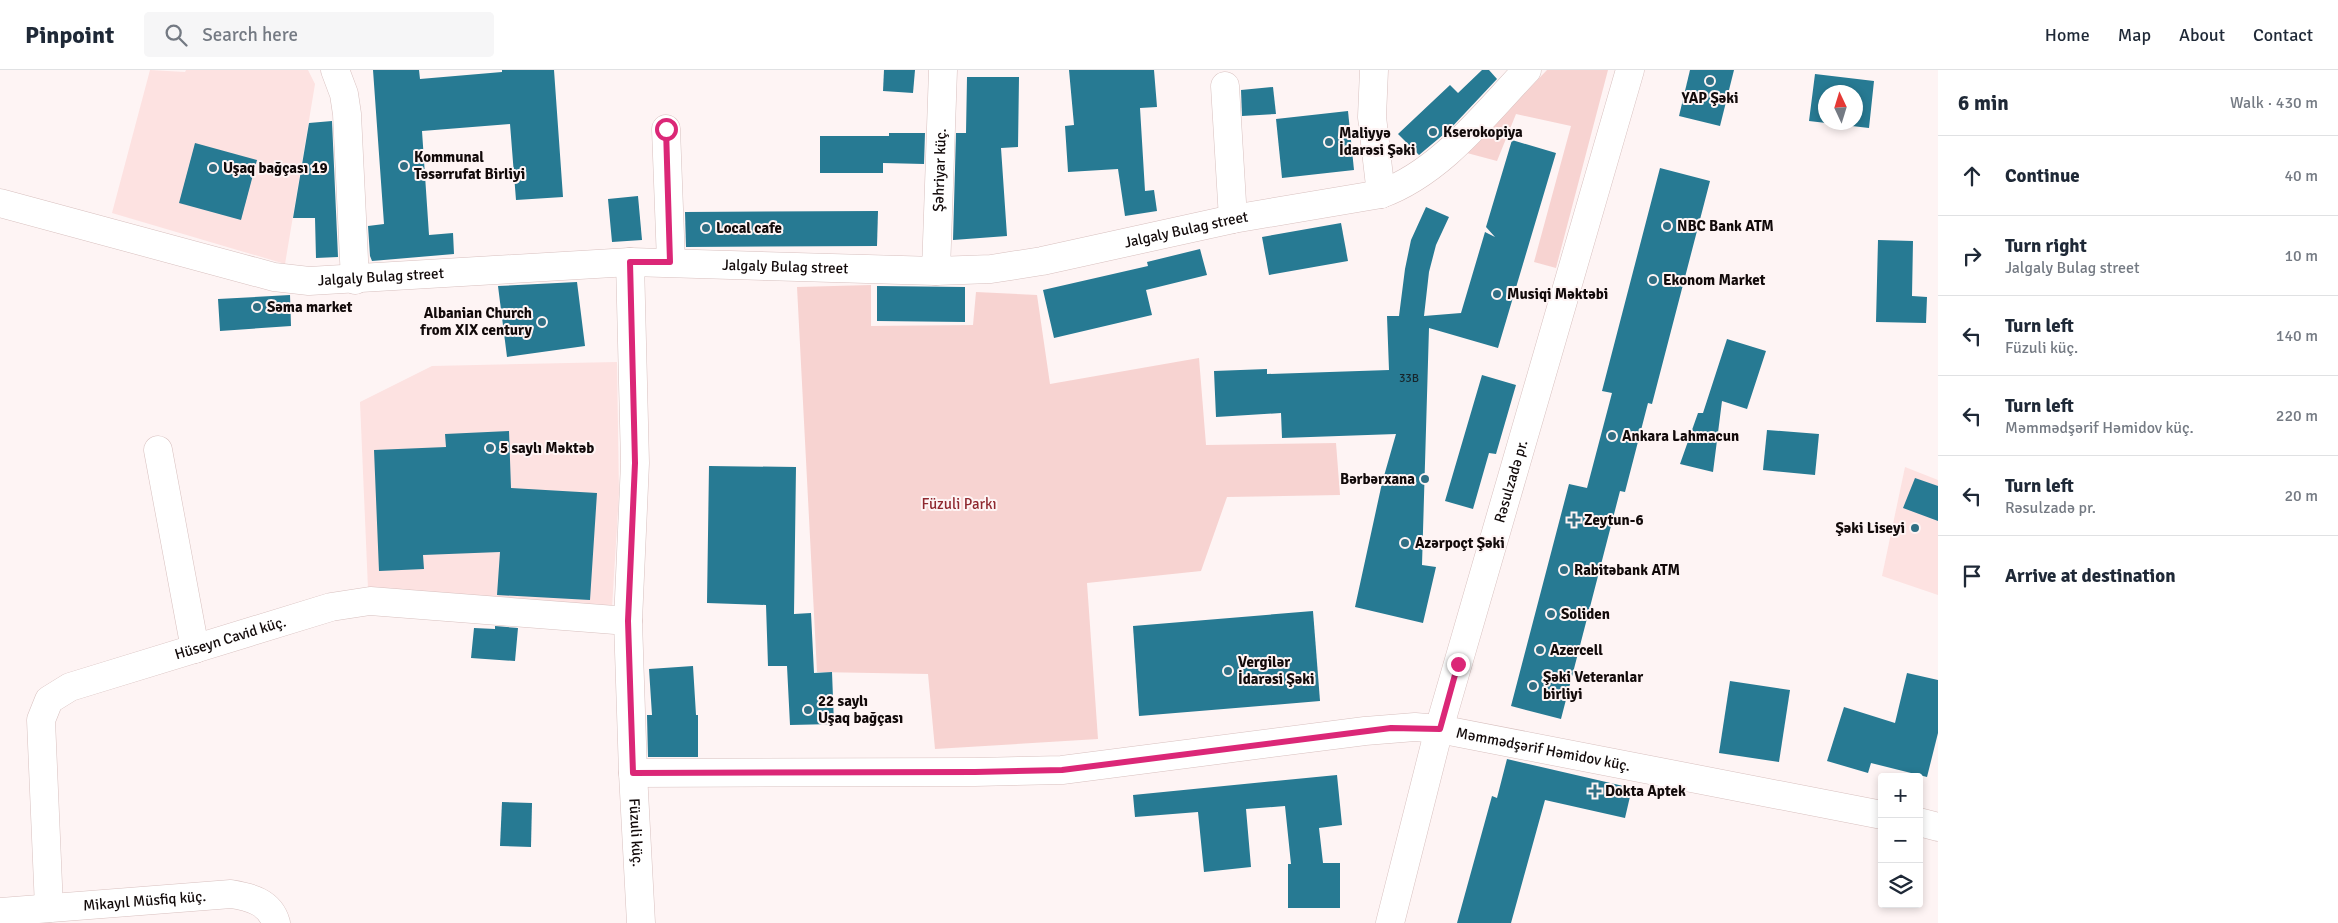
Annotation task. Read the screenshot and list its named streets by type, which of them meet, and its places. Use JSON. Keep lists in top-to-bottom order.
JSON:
{
  "streets": {
    "street": [
      "Şəhriyar küç.",
      "Jalgaly Bulag street",
      "Rəsulzadə pr.",
      "Hüseyn Cavid küç.",
      "Məmmədşərif Həmidov küç.",
      "Füzuli küç.",
      "Mikayıl Müsfiq küç."
    ]
  },
  "crossings": [
    ["Şəhriyar küç.", "Jalgaly Bulag street"],
    ["Jalgaly Bulag street", "Füzuli küç."],
    ["Rəsulzadə pr.", "Məmmədşərif Həmidov küç."],
    ["Hüseyn Cavid küç.", "Füzuli küç."],
    ["Hüseyn Cavid küç.", "Mikayıl Müsfiq küç."],
    ["Məmmədşərif Həmidov küç.", "Füzuli küç."]
  ],
  "parks": ["Füzuli Parkı"],
  "places": {
    "other": [
      "YAP Şəki",
      "Kserokopiya",
      "Maliyyə İdarəsi Şəki",
      "Kommunal Təsərrufat Birliyi",
      "Uşaq bağçası 19",
      "NBC Bank ATM",
      "Local cafe",
      "Ekonom Market",
      "Musiqi Məktəbi",
      "Səma market",
      "Albanian Church from XIX century",
      "Ankara Lahmacun",
      "5 saylı Məktəb",
      "Bərbərxana",
      "Şəki Liseyi",
      "Azərpoçt Şəki",
      "Rabitəbank ATM",
      "Soliden",
      "Azercell",
      "Vergilər İdarəsi Şəki",
      "Şəki Veteranlar birliyi",
      "22 saylı Uşaq bağçası"
    ],
    "health": ["Zeytun-6", "Dokta Aptek"]
  },
  "house_numbers": ["33B"],
  "north": "top",
  "page": {
    "header": "Pinpoint",
    "search": "Search here",
    "nav": [
      "Home",
      "Map",
      "About",
      "Contact"
    ],
    "heading": ["6 min", "Walk · 430 m"],
    "list": [
      ["Continue", "40 m"],
      ["Turn right", "Jalgaly Bulag street", "10 m"],
      ["Turn left", "Füzuli küç.", "140 m"],
      ["Turn left", "Məmmədşərif Həmidov küç.", "220 m"],
      ["Turn left", "Rəsulzadə pr.", "20 m"],
      "Arrive at destination"
    ],
    "map_buttons": ["+", "−"]
  }
}
